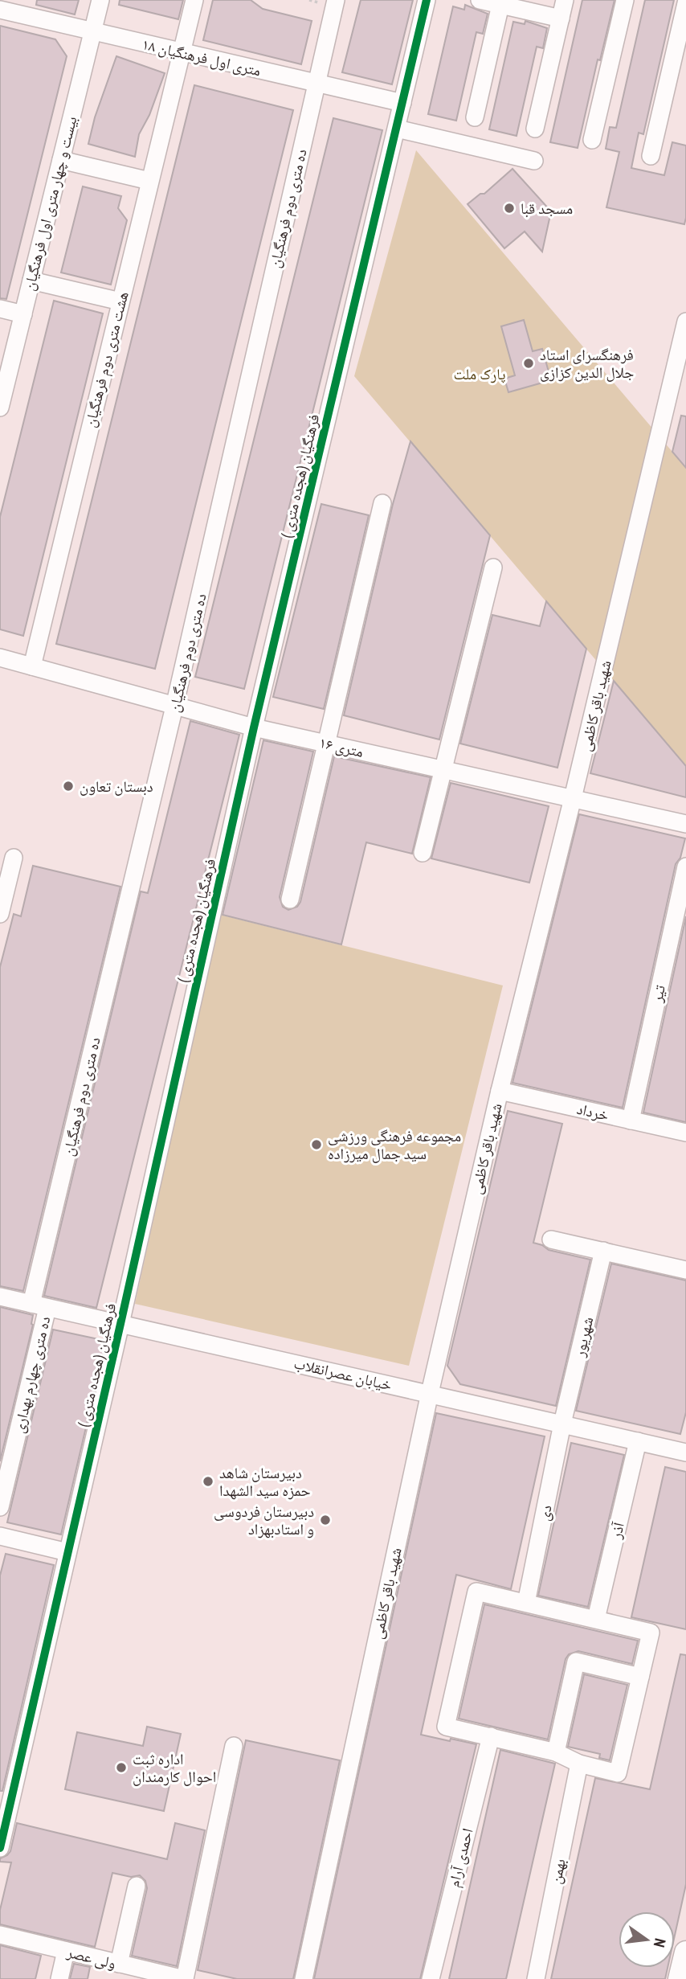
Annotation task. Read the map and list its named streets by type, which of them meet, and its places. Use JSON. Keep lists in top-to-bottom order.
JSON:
{
  "streets": {
    "street": [
      "۱۸ متری اول فرهنگیان",
      "بیست و چهار متری اول فرهنگیان",
      "ده متری دوم فرهنگیان",
      "هشت متری دوم فرهنگیان",
      "فرهنگیان (هجده متری )",
      "شهید باقر کاظمی",
      "۱۶ متری",
      "تیر",
      "خرداد",
      "شهریور",
      "خیابان عصرانقلاب",
      "ده متری چهارم بهداری",
      "دی",
      "آذر",
      "احمدی آرام",
      "بهمن",
      "ولی عصر"
    ]
  },
  "crossings": [
    ["۱۸ متری اول فرهنگیان", "بیست و چهار متری اول فرهنگیان"],
    ["۱۸ متری اول فرهنگیان", "ده متری دوم فرهنگیان"],
    ["۱۸ متری اول فرهنگیان", "هشت متری دوم فرهنگیان"],
    ["۱۸ متری اول فرهنگیان", "فرهنگیان (هجده متری )"],
    ["ده متری دوم فرهنگیان", "۱۶ متری"],
    ["ده متری دوم فرهنگیان", "خیابان عصرانقلاب"],
    ["ده متری دوم فرهنگیان", "ده متری چهارم بهداری"],
    ["هشت متری دوم فرهنگیان", "۱۶ متری"],
    ["فرهنگیان (هجده متری )", "۱۶ متری"],
    ["فرهنگیان (هجده متری )", "خیابان عصرانقلاب"],
    ["شهید باقر کاظمی", "۱۶ متری"],
    ["شهید باقر کاظمی", "خرداد"],
    ["شهید باقر کاظمی", "خیابان عصرانقلاب"],
    ["تیر", "خرداد"],
    ["شهریور", "خیابان عصرانقلاب"],
    ["شهریور", "دی"],
    ["خیابان عصرانقلاب", "ده متری چهارم بهداری"],
    ["خیابان عصرانقلاب", "دی"],
    ["خیابان عصرانقلاب", "آذر"]
  ],
  "parks": ["پارک ملت"],
  "places": [
    "مسجد قبا",
    "فرهنگسرای استاد جلال الدین کزازی",
    "دبستان تعاون",
    "مجموعه فرهنگی ورزشی سید جمال میرزاده",
    "دبیرستان شاهد حمزه سید الشهدا",
    "دبیرستان فردوسی و استادبهزاد",
    "اداره ثبت احوال کارمندان"
  ],
  "north": "right"
}
